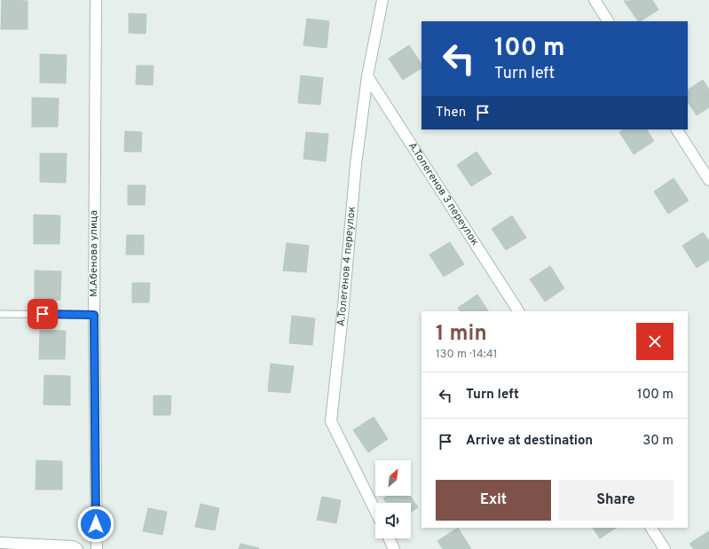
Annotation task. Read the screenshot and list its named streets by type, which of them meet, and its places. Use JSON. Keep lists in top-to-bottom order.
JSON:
{
  "streets": {
    "street": ["А.Толегенов 3 переулок", "М.Абенова улица", "А.Толегенов 4 переулок"]
  },
  "crossings": [
    ["А.Толегенов 3 переулок", "А.Толегенов 4 переулок"]
  ],
  "north": "top right",
  "page": {
    "turn": ["100 m", "Turn left"],
    "then": "Then",
    "heading": ["1 min", "130 m · 14:41"],
    "list": [
      {
        "name": "Turn left",
        "value": "100 m"
      },
      {
        "name": "Arrive at destination",
        "value": "30 m"
      }
    ],
    "buttons": ["Exit", "Share"]
  }
}
